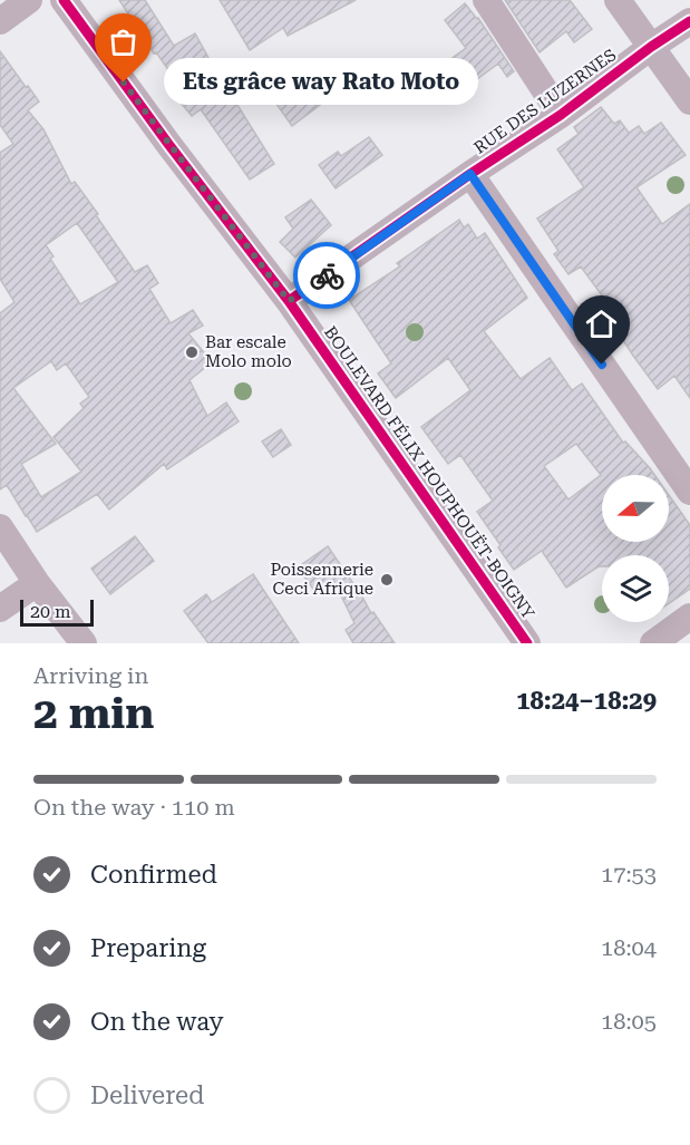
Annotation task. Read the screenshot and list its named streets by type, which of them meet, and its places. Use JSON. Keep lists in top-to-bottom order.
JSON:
{
  "streets": {
    "street": ["RUE DES LUZERNES", "BOULEVARD FÉLIX HOUPHOUËT-BOIGNY"]
  },
  "crossings": [
    ["RUE DES LUZERNES", "BOULEVARD FÉLIX HOUPHOUËT-BOIGNY"]
  ],
  "places": ["Ets grâce way Rato Moto", "Bar escale Molo molo", "Poissennerie Ceci Afrique"],
  "scale_bar": "20 m",
  "north": "left",
  "page": {
    "bubble": "Ets grâce way Rato Moto",
    "scale": "20 m",
    "heading": ["2 min", "Arriving in", "18:24–18:29"],
    "bar": "On the way · 110 m",
    "list": [
      ["Confirmed", "17:53"],
      ["Preparing", "18:04"],
      ["On the way", "18:05"],
      "Delivered"
    ]
  }
}
